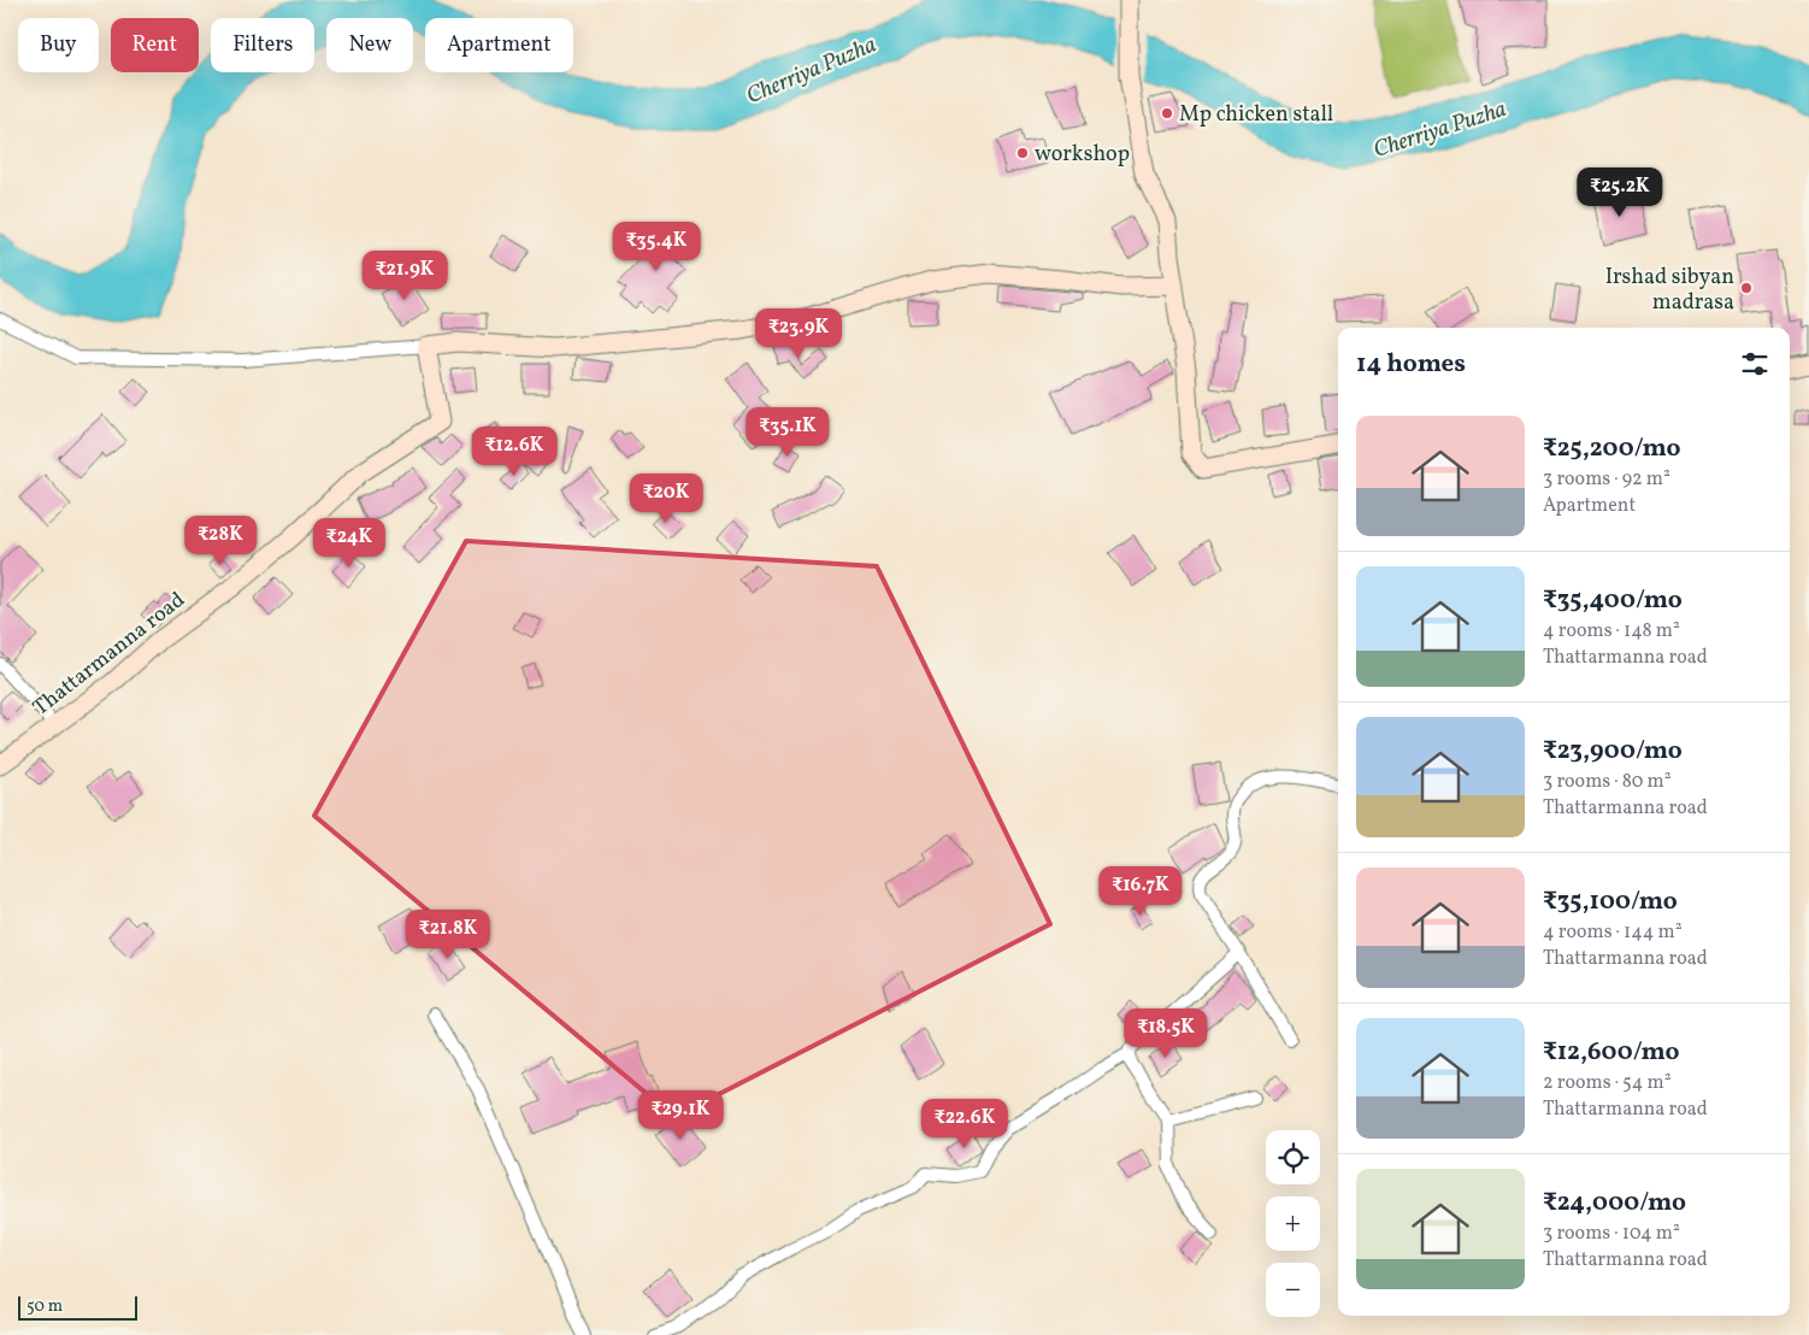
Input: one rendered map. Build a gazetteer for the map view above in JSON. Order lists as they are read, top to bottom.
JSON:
{
  "streets": {
    "street": ["Thattarmanna road"]
  },
  "water": ["Cherriya Puzha"],
  "places": ["Mp chicken stall", "workshop", "Irshad sibyan madrasa"],
  "scale_bar": "50 m",
  "page": {
    "chip": [
      "Buy",
      "Rent",
      "Filters",
      "New",
      "Apartment"
    ],
    "price": [
      "₹25.2K",
      "₹35.4K",
      "₹21.9K",
      "₹23.9K",
      "₹35.1K",
      "₹12.6K",
      "₹20K",
      "₹28K",
      "₹24K",
      "₹16.7K",
      "₹21.8K",
      "₹18.5K",
      "₹29.1K",
      "₹22.6K"
    ],
    "heading": "14 homes",
    "list": [
      {
        "name": "₹25,200/mo",
        "note": "3 rooms · 92 m² · Apartment"
      },
      {
        "name": "₹35,400/mo",
        "note": "4 rooms · 148 m² · Thattarmanna road"
      },
      {
        "name": "₹23,900/mo",
        "note": "3 rooms · 80 m² · Thattarmanna road"
      },
      {
        "name": "₹35,100/mo",
        "note": "4 rooms · 144 m² · Thattarmanna road"
      },
      {
        "name": "₹12,600/mo",
        "note": "2 rooms · 54 m² · Thattarmanna road"
      },
      {
        "name": "₹24,000/mo",
        "note": "3 rooms · 104 m² · Thattarmanna road"
      }
    ],
    "map_buttons": ["+", "−"],
    "scale": "50 m"
  }
}
